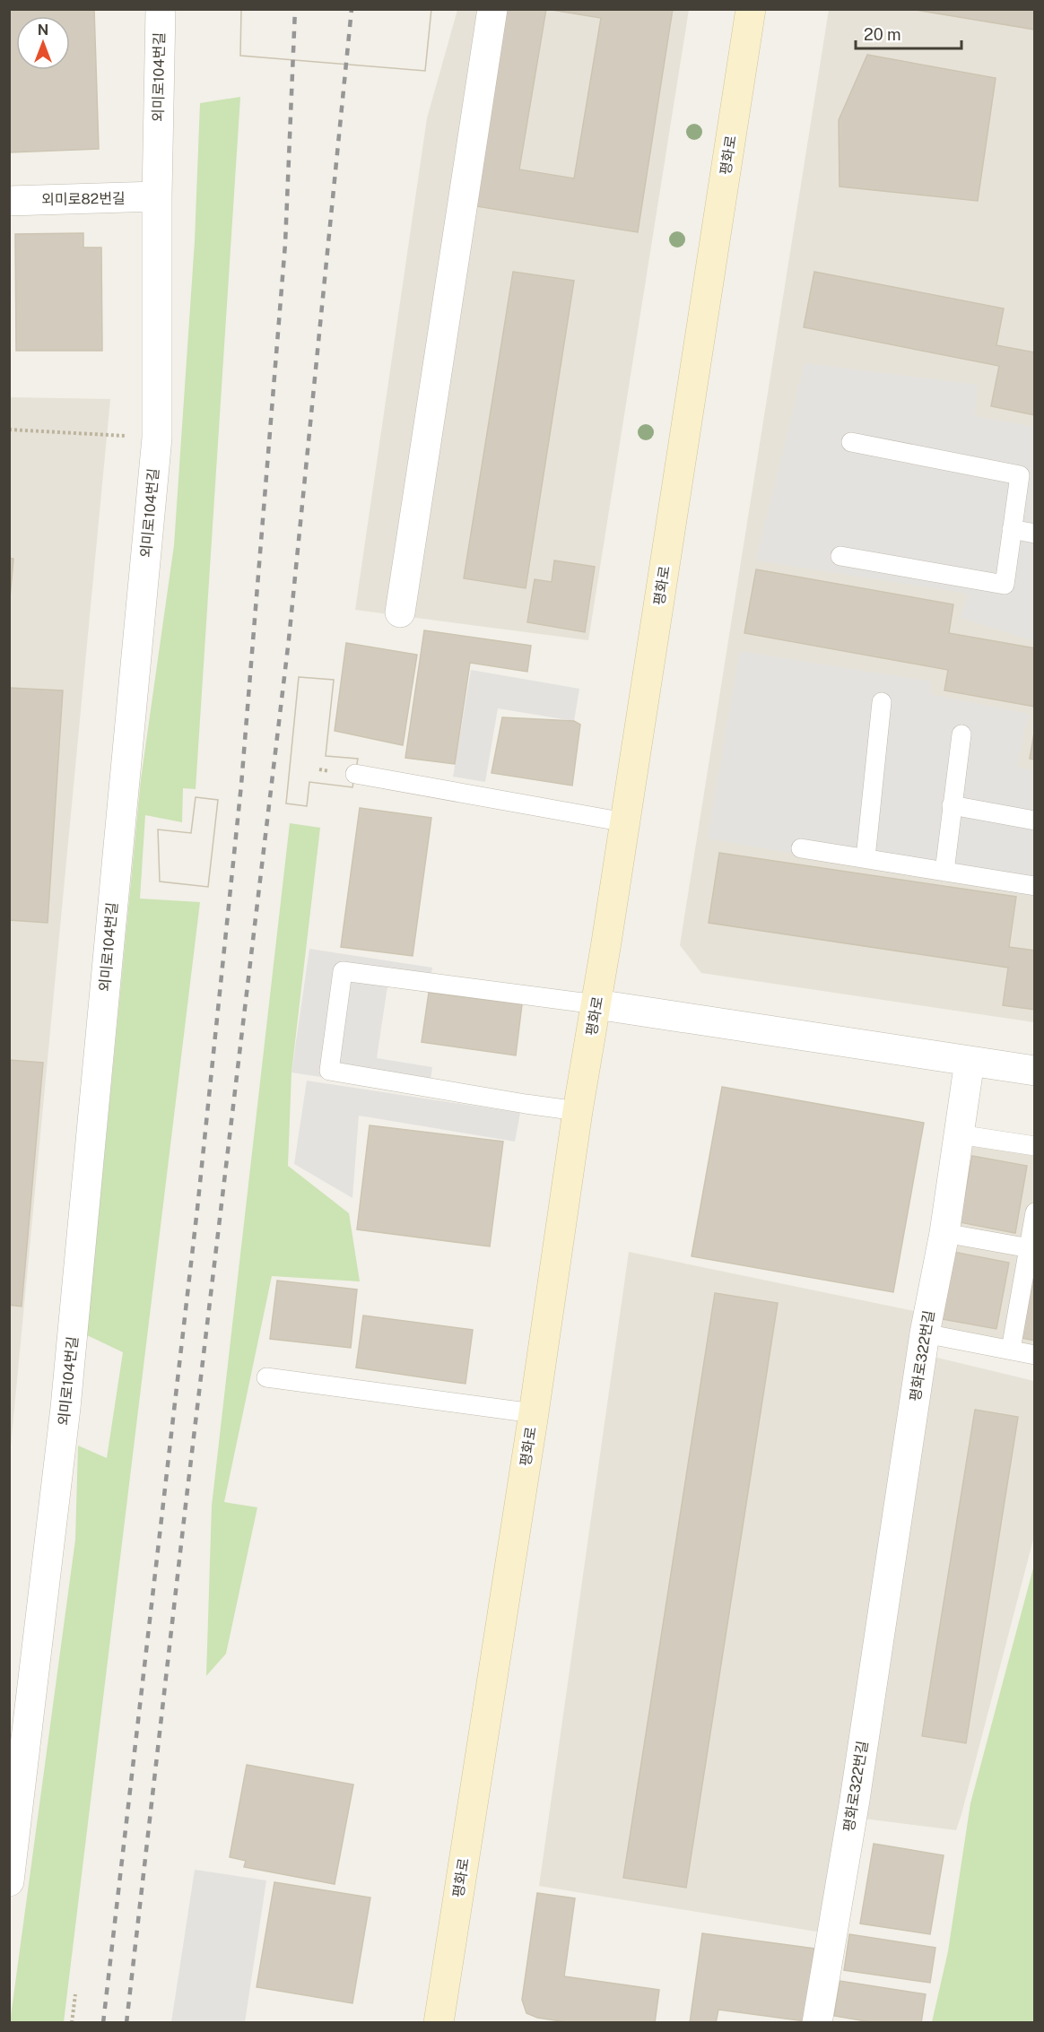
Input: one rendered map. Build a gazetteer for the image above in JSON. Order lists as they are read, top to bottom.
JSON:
{
  "streets": {
    "main road": ["평화로"],
    "street": ["외미로104번길", "외미로82번길", "평화로322번길"]
  },
  "crossings": [
    ["외미로104번길", "외미로82번길"]
  ],
  "scale_bar": "20 m",
  "north": "top"
}
